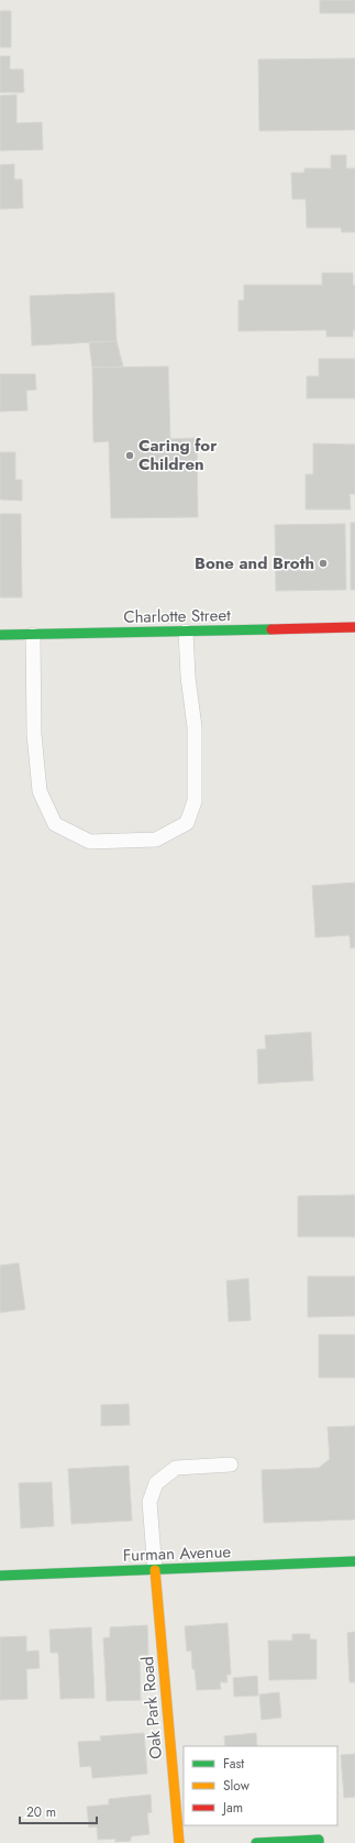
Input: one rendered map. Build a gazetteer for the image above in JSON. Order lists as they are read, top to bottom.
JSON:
{
  "streets": {
    "street": ["Charlotte Street", "Furman Avenue", "Oak Park Road"]
  },
  "crossings": [
    ["Furman Avenue", "Oak Park Road"]
  ],
  "places": ["Caring for Children", "Bone and Broth"],
  "legend": ["Fast", "Slow", "Jam"],
  "scale_bar": "20 m"
}
